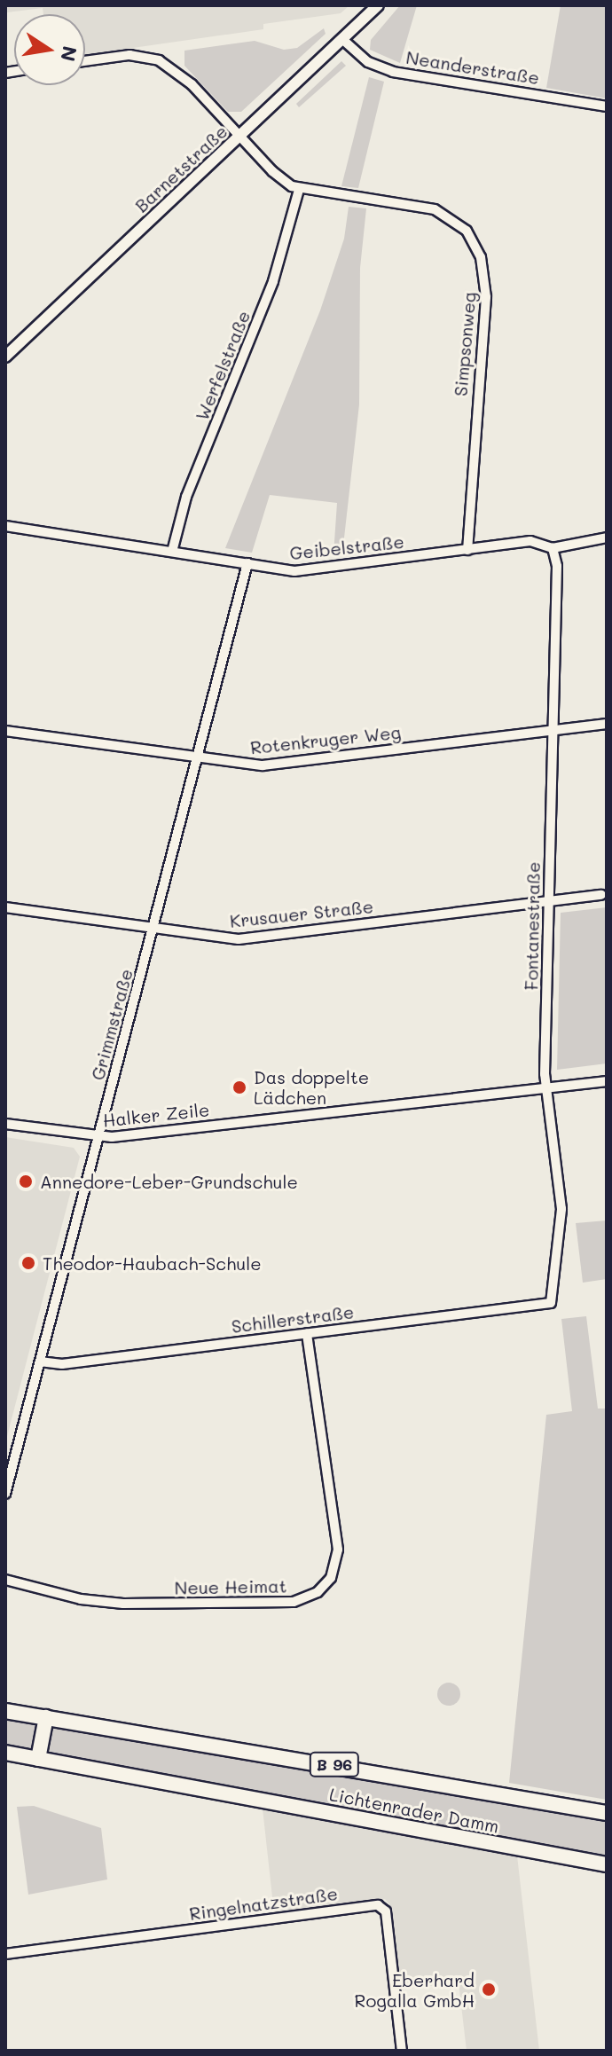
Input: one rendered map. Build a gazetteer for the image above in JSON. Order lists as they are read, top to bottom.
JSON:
{
  "streets": {
    "main road": ["B 96", "Lichtenrader Damm"],
    "street": [
      "Neanderstraße",
      "Barnetstraße",
      "Simpsonweg",
      "Werfelstraße",
      "Geibelstraße",
      "Rotenkruger Weg",
      "Krusauer Straße",
      "Fontanestraße",
      "Grimmstraße",
      "Halker Zeile",
      "Schillerstraße",
      "Neue Heimat",
      "Ringelnatzstraße"
    ]
  },
  "crossings": [
    ["Neanderstraße", "Barnetstraße"],
    ["Barnetstraße", "Simpsonweg"],
    ["Simpsonweg", "Werfelstraße"],
    ["Simpsonweg", "Geibelstraße"],
    ["Werfelstraße", "Geibelstraße"],
    ["Geibelstraße", "Fontanestraße"],
    ["Geibelstraße", "Grimmstraße"],
    ["Rotenkruger Weg", "Fontanestraße"],
    ["Rotenkruger Weg", "Grimmstraße"],
    ["Krusauer Straße", "Fontanestraße"],
    ["Krusauer Straße", "Grimmstraße"],
    ["Fontanestraße", "Halker Zeile"],
    ["Fontanestraße", "Schillerstraße"],
    ["Grimmstraße", "Halker Zeile"],
    ["Grimmstraße", "Schillerstraße"],
    ["Schillerstraße", "Neue Heimat"]
  ],
  "places": [
    "Das doppelte Lädchen",
    "Annedore-Leber-Grundschule",
    "Theodor-Haubach-Schule",
    "Eberhard Rogalla GmbH"
  ],
  "north": "right"
}
